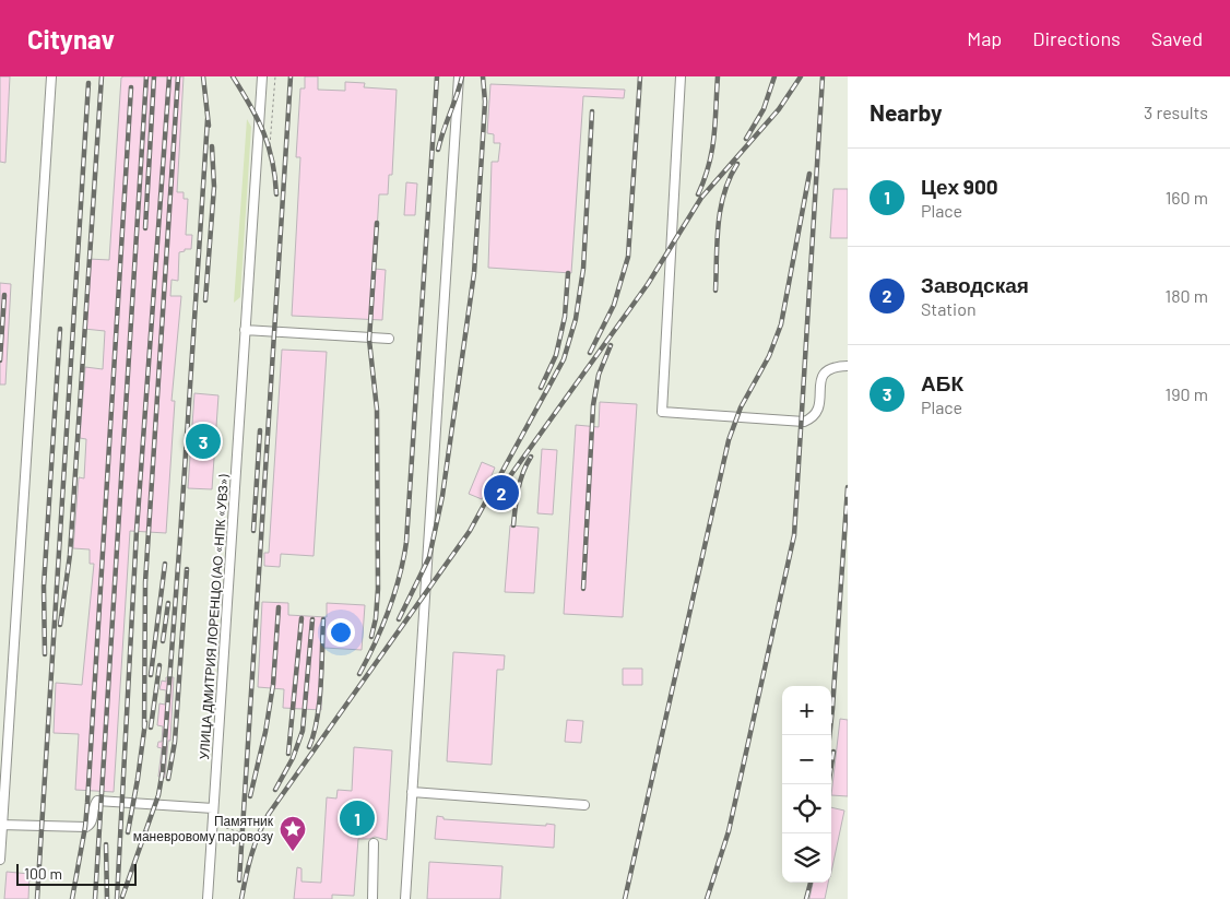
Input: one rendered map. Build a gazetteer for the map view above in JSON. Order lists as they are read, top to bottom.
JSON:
{
  "streets": {
    "lane": ["УЛИЦА ДМИТРИЯ ЛОРЕНЦО (АО «НПК «УВЗ»)"]
  },
  "places": {
    "place": ["Памятник маневровому паровозу"]
  },
  "scale_bar": "100 m",
  "page": {
    "header": "Citynav",
    "nav": ["Map", "Directions", "Saved"],
    "heading": ["Nearby", "3 results"],
    "list": [
      {
        "mark": "1",
        "name": "Цех 900",
        "note": "Place",
        "value": "160 m"
      },
      {
        "mark": "2",
        "name": "Заводская",
        "note": "Station",
        "value": "180 m"
      },
      {
        "mark": "3",
        "name": "АБК",
        "note": "Place",
        "value": "190 m"
      }
    ],
    "pins": ["3", "2", "1"],
    "map_buttons": ["+", "−"],
    "scale": "100 m"
  }
}
